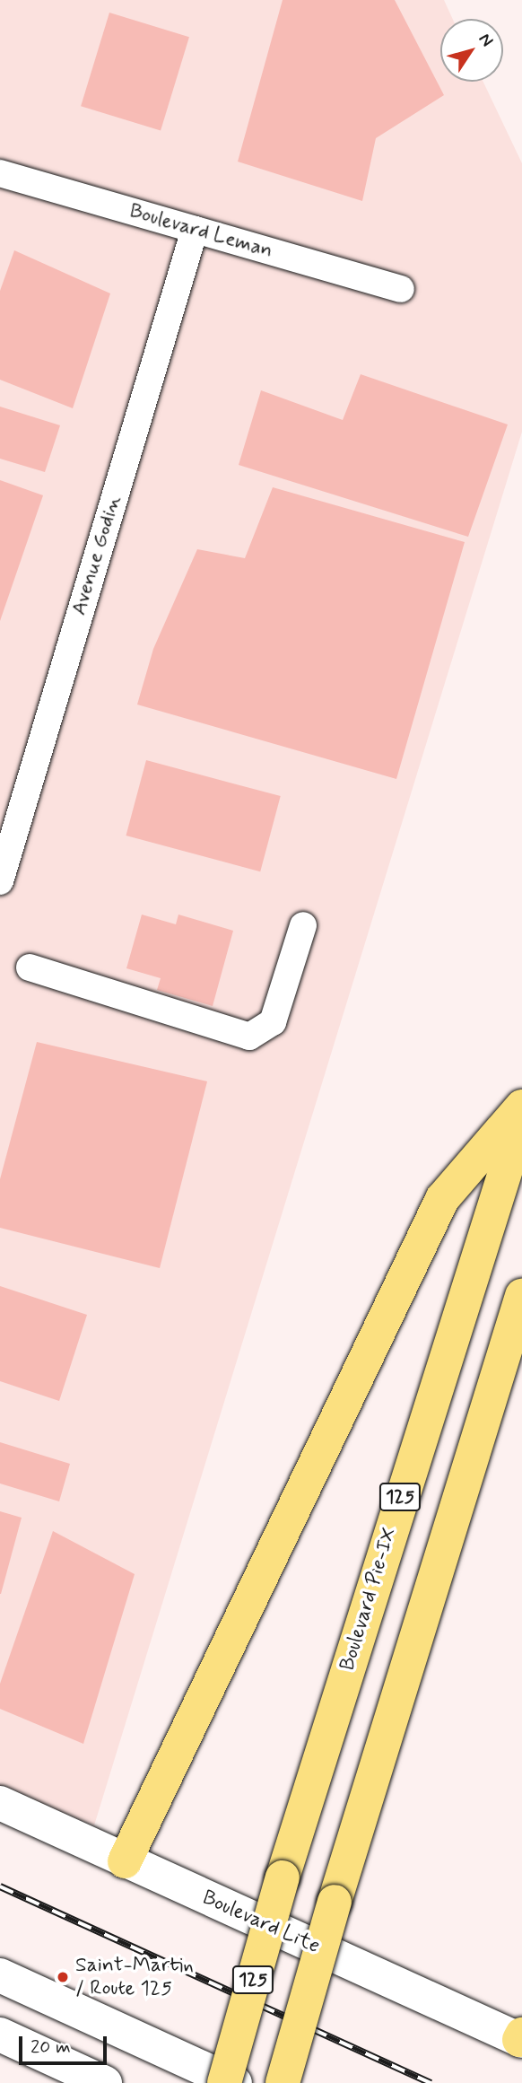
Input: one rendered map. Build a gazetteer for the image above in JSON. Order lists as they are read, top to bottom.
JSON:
{
  "streets": {
    "highway": ["125", "Boulevard Pie-IX"],
    "street": ["Boulevard Leman", "Avenue Godin", "Boulevard Lite"]
  },
  "crossings": [
    ["Boulevard Leman", "Avenue Godin"]
  ],
  "places": ["Saint-Martin / Route 125"],
  "scale_bar": "20 m",
  "north": "top right"
}
